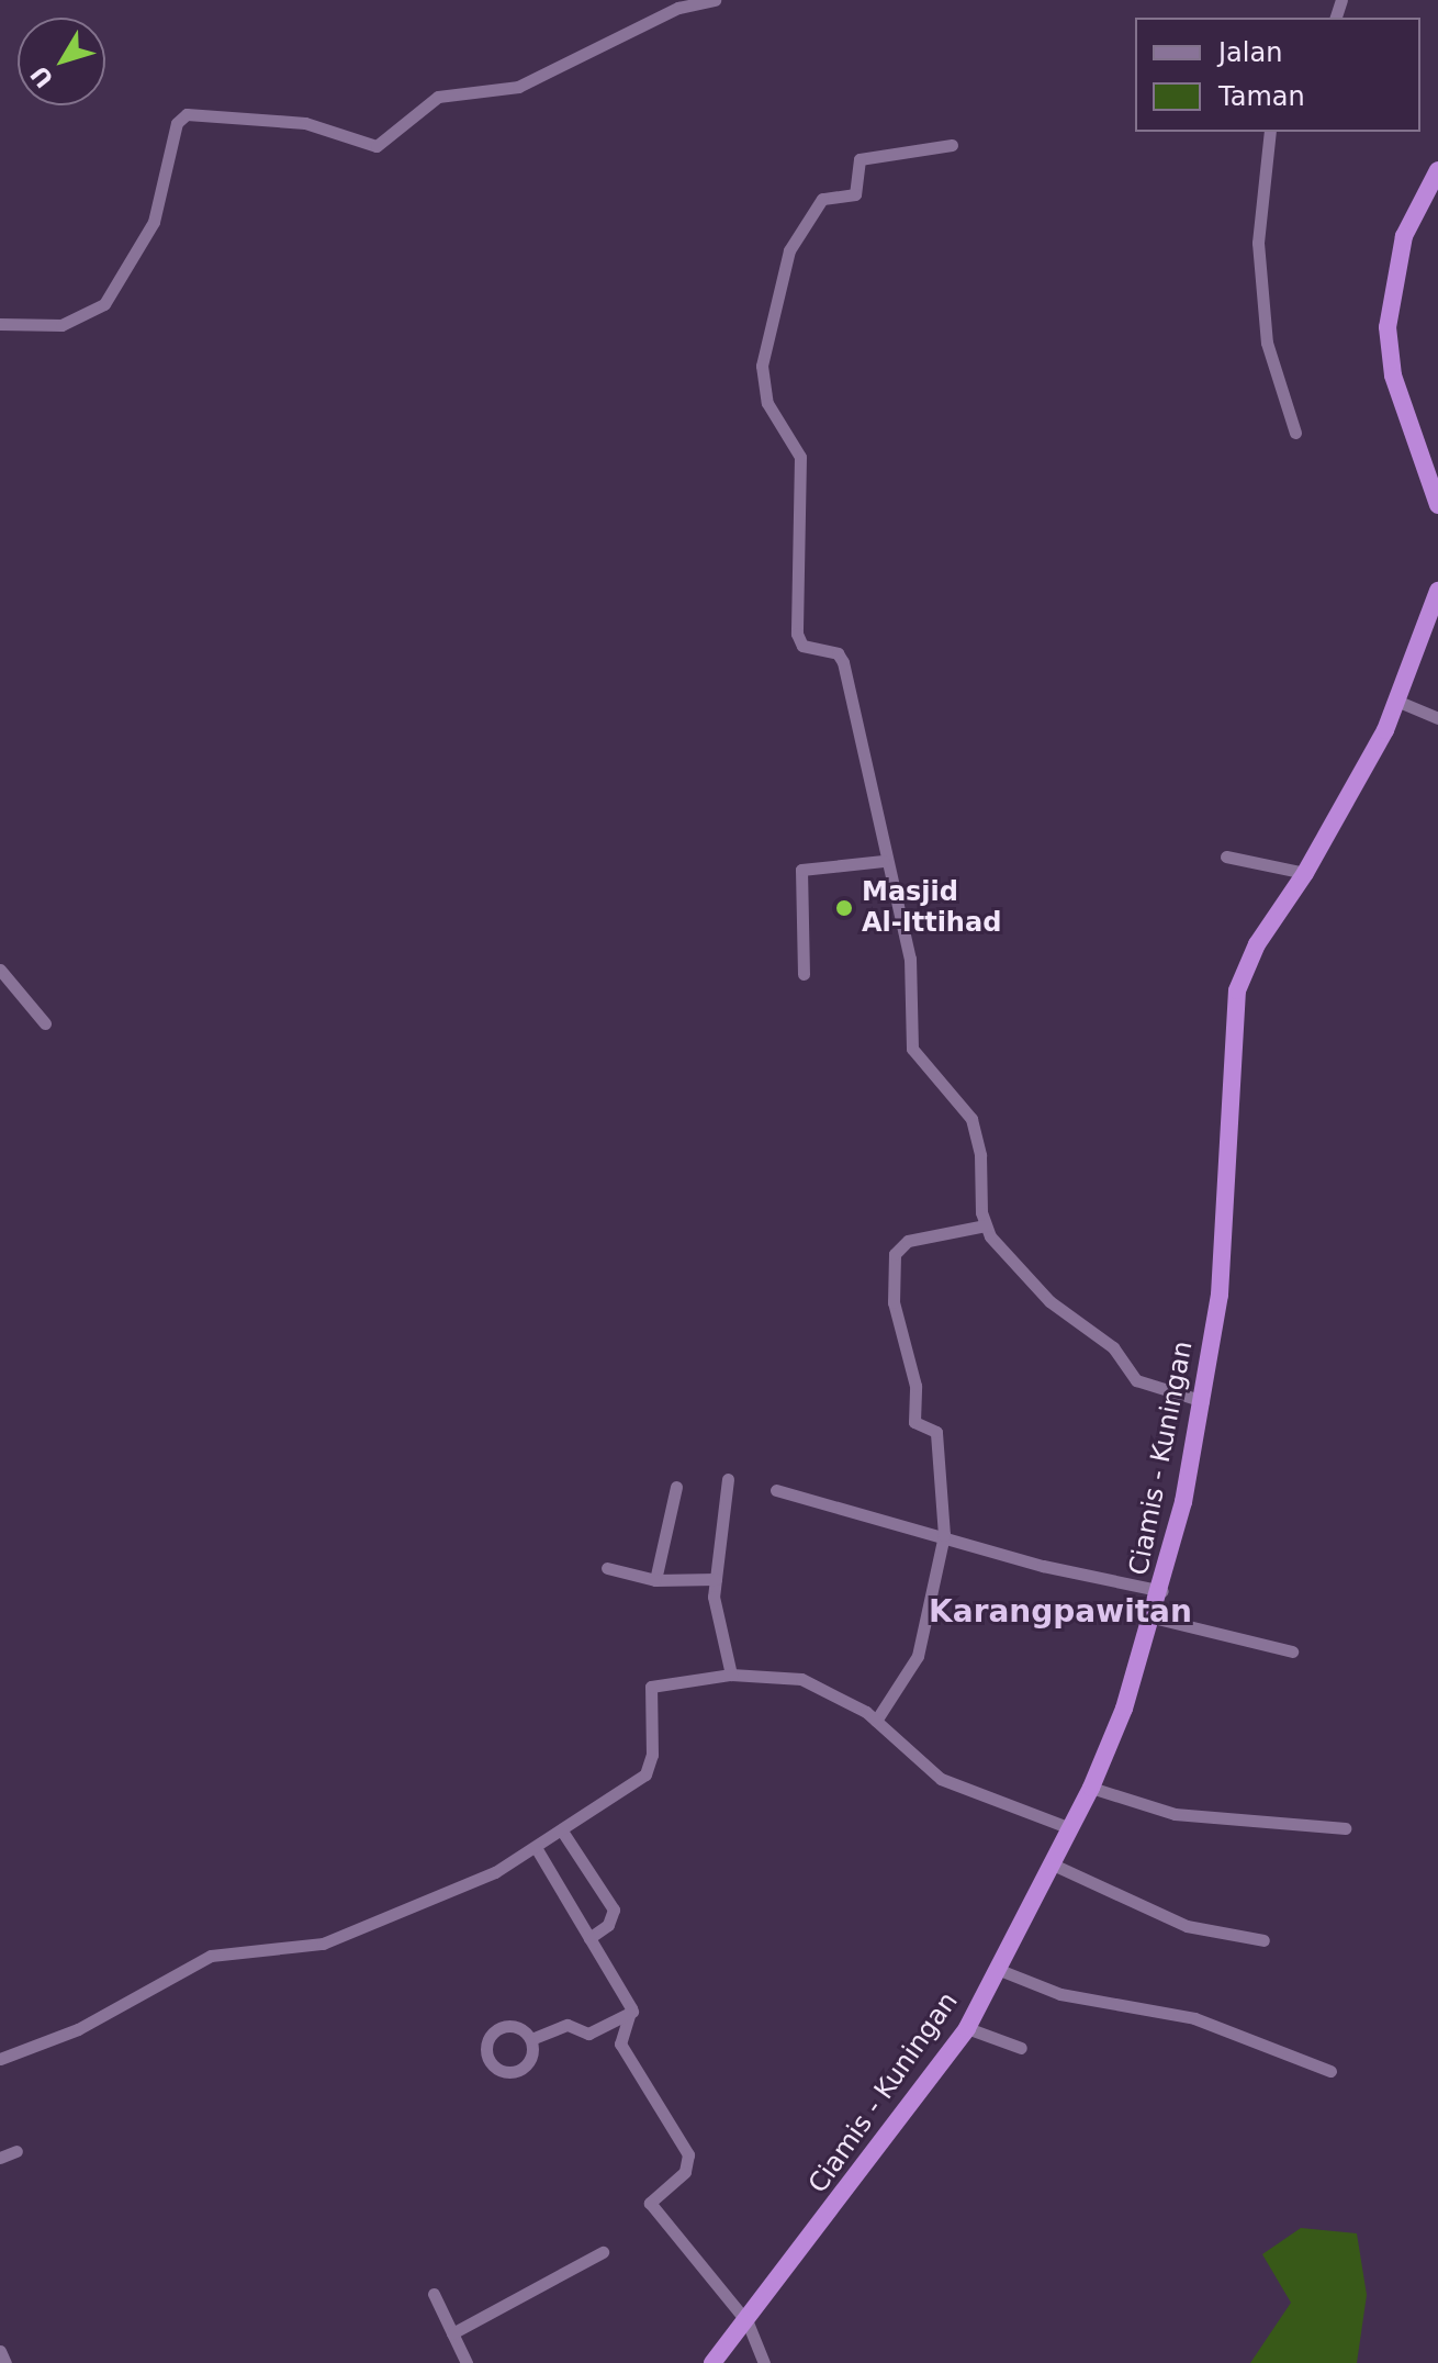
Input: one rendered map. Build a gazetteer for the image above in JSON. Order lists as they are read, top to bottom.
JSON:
{
  "streets": {
    "highway": ["Ciamis - Kuningan"]
  },
  "districts": ["Karangpawitan"],
  "places": ["Masjid Al-Ittihad"],
  "legend": ["Jalan", "Taman"],
  "north": "bottom left"
}
